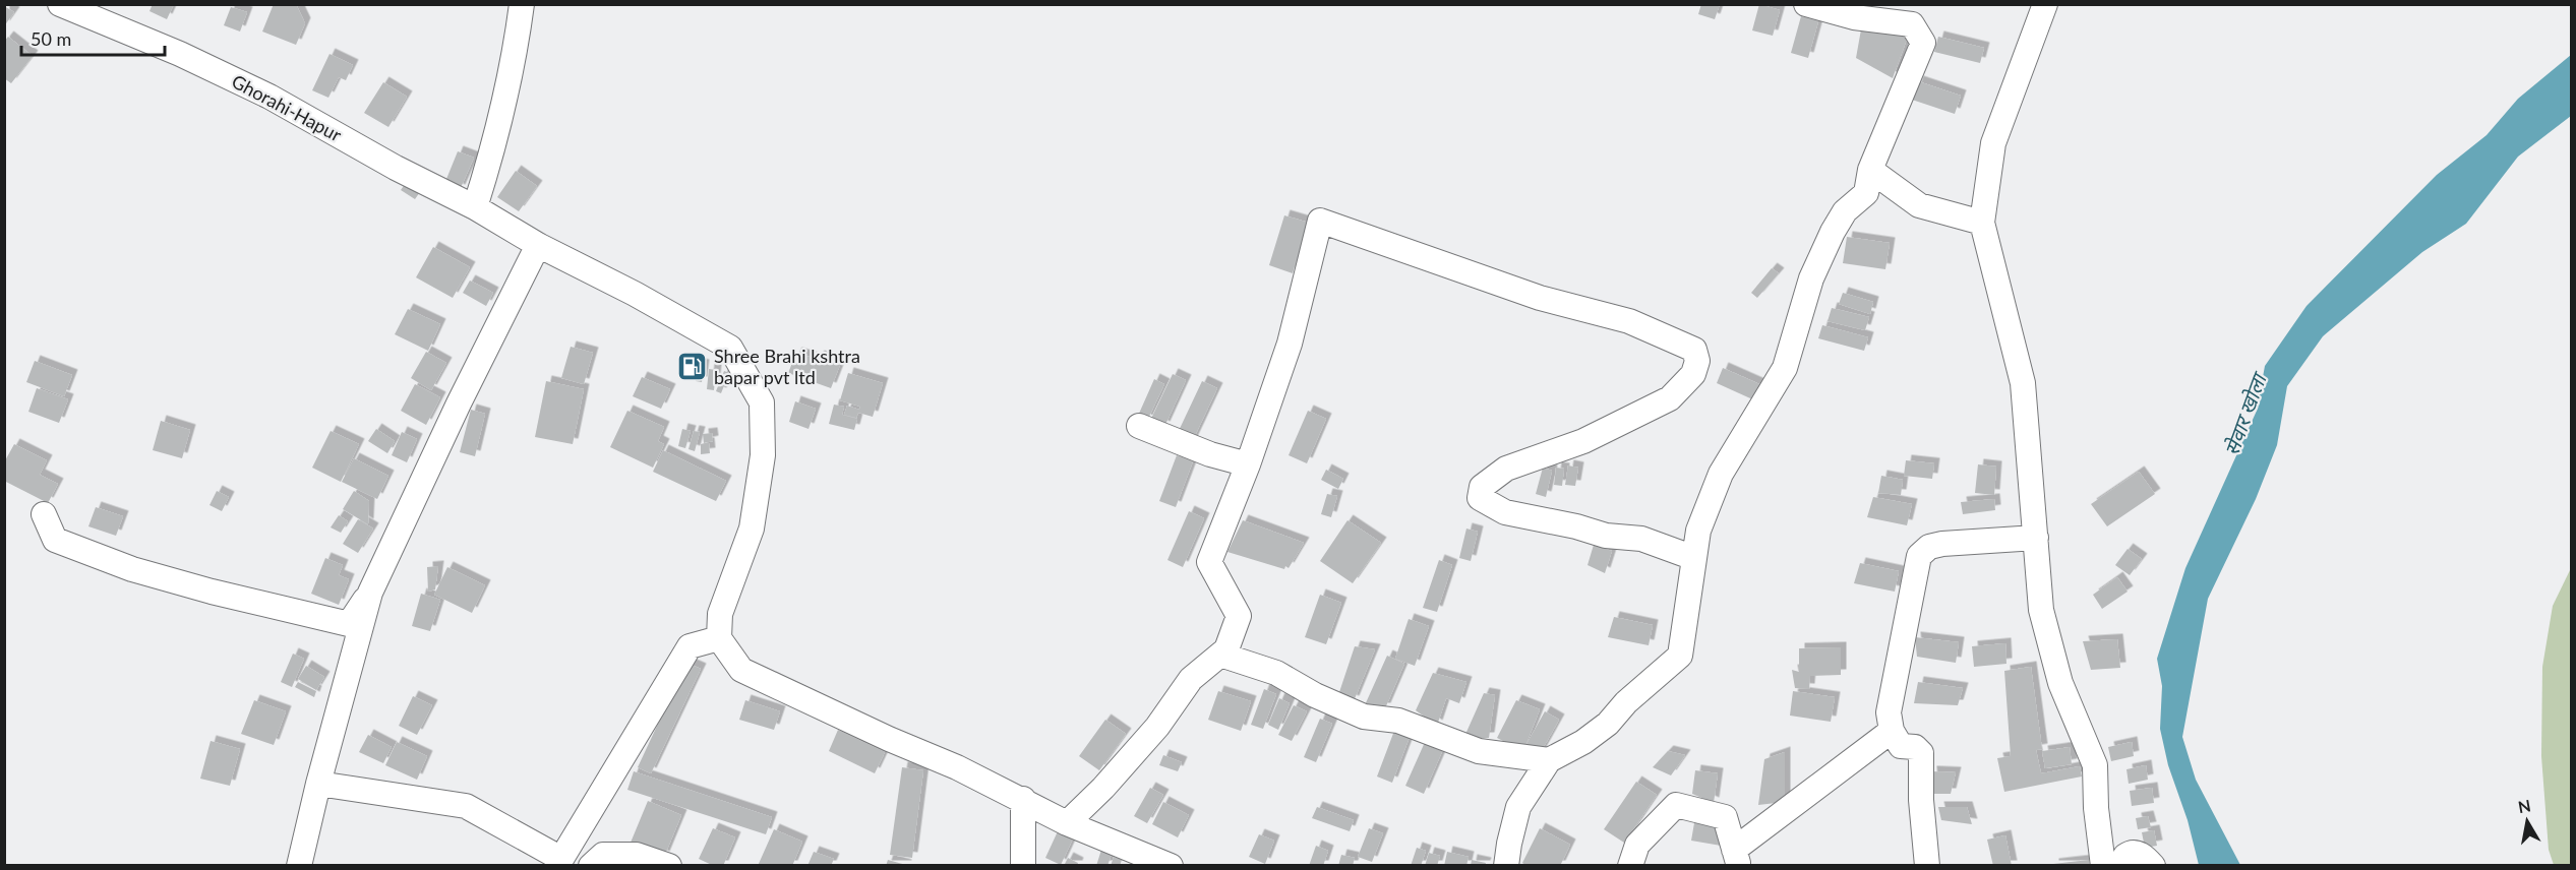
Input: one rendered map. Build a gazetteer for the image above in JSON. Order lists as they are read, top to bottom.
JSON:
{
  "streets": {
    "street": ["Ghorahi-Hapur"]
  },
  "water": ["सेवार खोला"],
  "places": {
    "fuel station": ["Shree Brahi kshtra bapar pvt ltd"]
  },
  "scale_bar": "50 m",
  "north": "top"
}
